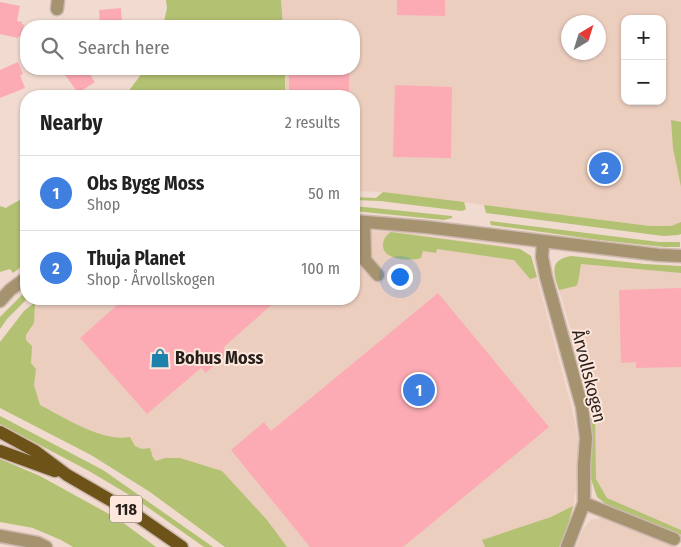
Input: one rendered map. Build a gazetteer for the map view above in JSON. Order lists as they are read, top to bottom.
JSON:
{
  "streets": {
    "main road": ["118"],
    "street": ["Årvollskogen"]
  },
  "places": {
    "shop": ["Bohus Moss"]
  },
  "north": "top right",
  "page": {
    "map_buttons": ["+", "−"],
    "search": "Search here",
    "heading": ["Nearby", "2 results"],
    "pins": ["2", "1"],
    "list": [
      {
        "mark": "1",
        "name": "Obs Bygg Moss",
        "note": "Shop",
        "value": "50 m"
      },
      {
        "mark": "2",
        "name": "Thuja Planet",
        "note": "Shop · Årvollskogen",
        "value": "100 m"
      }
    ]
  }
}
